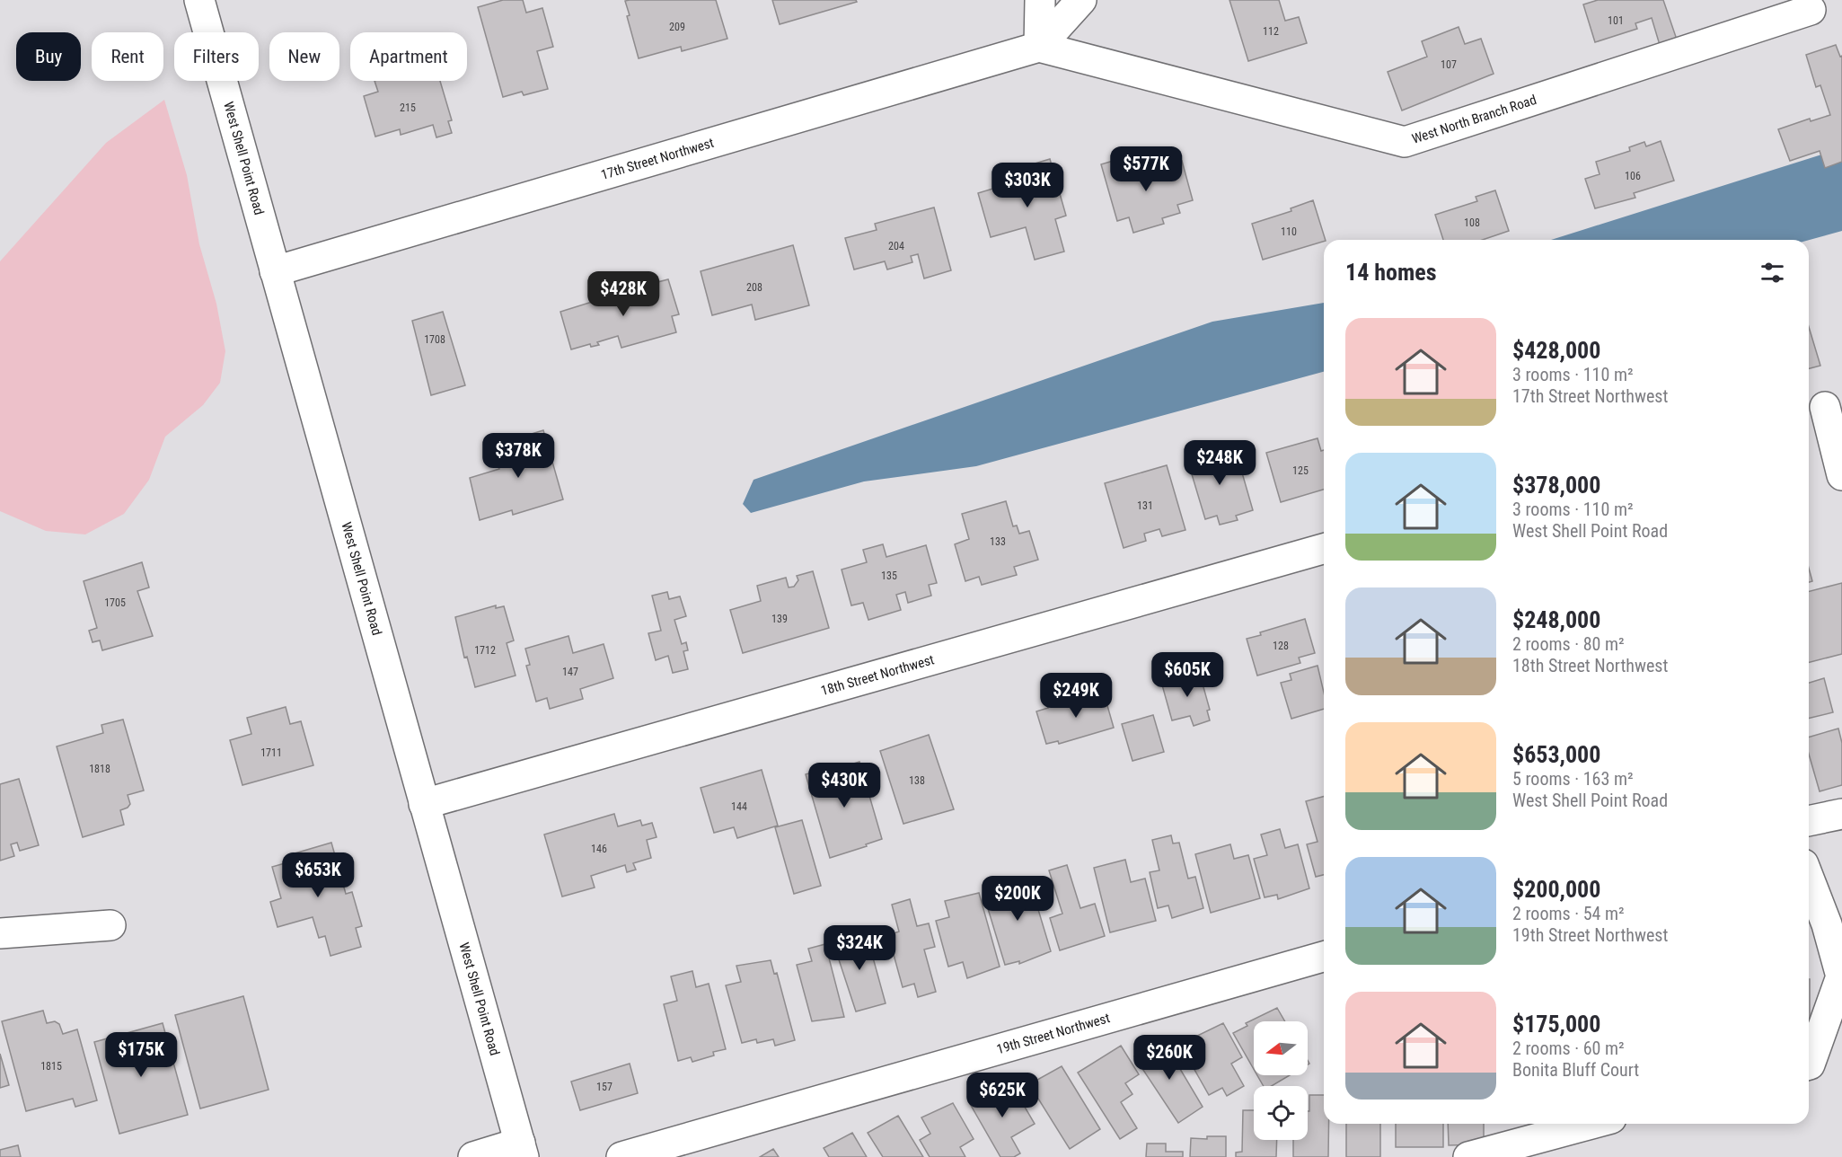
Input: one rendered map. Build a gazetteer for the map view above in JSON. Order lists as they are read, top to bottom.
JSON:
{
  "streets": {
    "street": [
      "West North Branch Road",
      "West Shell Point Road",
      "17th Street Northwest",
      "18th Street Northwest",
      "19th Street Northwest"
    ]
  },
  "crossings": [
    ["West North Branch Road", "17th Street Northwest"],
    ["West Shell Point Road", "17th Street Northwest"],
    ["West Shell Point Road", "18th Street Northwest"]
  ],
  "house_numbers": [
    "101",
    "209",
    "112",
    "107",
    "215",
    "106",
    "108",
    "110",
    "204",
    "208",
    "1708",
    "125",
    "131",
    "133",
    "135",
    "1705",
    "139",
    "128",
    "1712",
    "147",
    "1711",
    "1818",
    "138",
    "144",
    "146",
    "1815",
    "157"
  ],
  "north": "left",
  "page": {
    "chip": [
      "Buy",
      "Rent",
      "Filters",
      "New",
      "Apartment"
    ],
    "price": [
      "$577K",
      "$303K",
      "$428K",
      "$378K",
      "$248K",
      "$605K",
      "$249K",
      "$430K",
      "$653K",
      "$200K",
      "$324K",
      "$175K",
      "$260K",
      "$625K"
    ],
    "heading": "14 homes",
    "list": [
      {
        "name": "$428,000",
        "note": "3 rooms · 110 m² · 17th Street Northwest"
      },
      {
        "name": "$378,000",
        "note": "3 rooms · 110 m² · West Shell Point Road"
      },
      {
        "name": "$248,000",
        "note": "2 rooms · 80 m² · 18th Street Northwest"
      },
      {
        "name": "$653,000",
        "note": "5 rooms · 163 m² · West Shell Point Road"
      },
      {
        "name": "$200,000",
        "note": "2 rooms · 54 m² · 19th Street Northwest"
      },
      {
        "name": "$175,000",
        "note": "2 rooms · 60 m² · Bonita Bluff Court"
      }
    ]
  }
}
